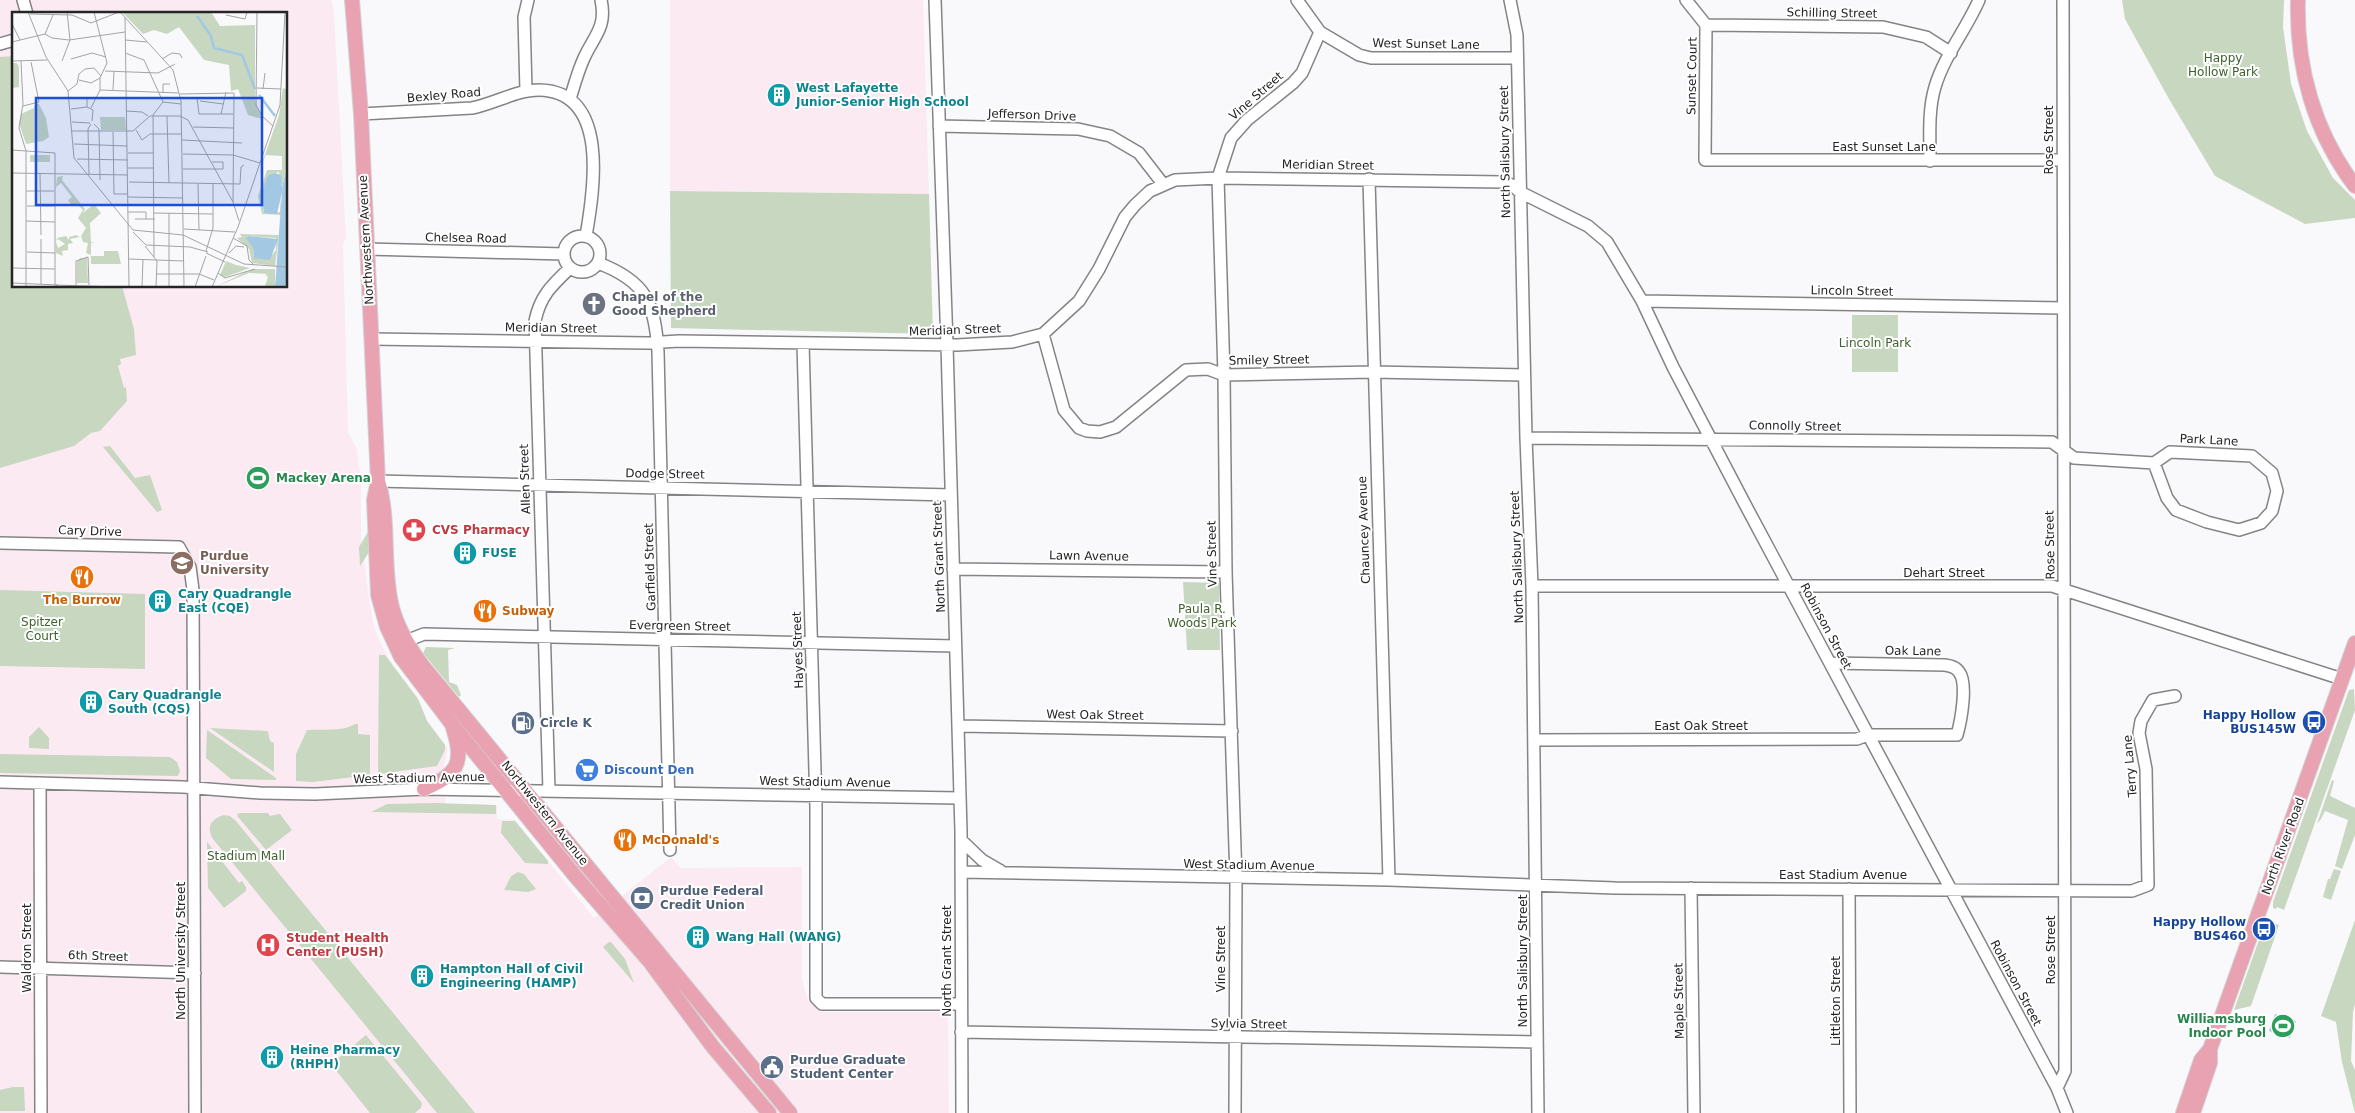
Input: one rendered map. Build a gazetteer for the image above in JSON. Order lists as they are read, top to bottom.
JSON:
{
  "streets": {
    "main road": ["Northwestern Avenue", "North River Road"],
    "street": [
      "Schilling Street",
      "West Sunset Lane",
      "Sunset Court",
      "Bexley Road",
      "Vine Street",
      "Jefferson Drive",
      "Rose Street",
      "East Sunset Lane",
      "North Salisbury Street",
      "Meridian Street",
      "Chelsea Road",
      "Lincoln Street",
      "Smiley Street",
      "Connolly Street",
      "Park Lane",
      "Dodge Street",
      "Allen Street",
      "Chauncey Avenue",
      "Cary Drive",
      "Lawn Avenue",
      "North Grant Street",
      "Garfield Street",
      "Dehart Street",
      "Evergreen Street",
      "Robinson Street",
      "Hayes Street",
      "Oak Lane",
      "West Oak Street",
      "East Oak Street",
      "Terry Lane",
      "West Stadium Avenue",
      "East Stadium Avenue",
      "Waldron Street",
      "North University Street",
      "6th Street",
      "Maple Street",
      "Littleton Street",
      "Sylvia Street"
    ]
  },
  "crossings": [
    ["Schilling Street", "Sunset Court"],
    ["West Sunset Lane", "Vine Street"],
    ["West Sunset Lane", "North Salisbury Street"],
    ["Sunset Court", "East Sunset Lane"],
    ["Bexley Road", "Northwestern Avenue"],
    ["Vine Street", "Meridian Street"],
    ["Vine Street", "Smiley Street"],
    ["Vine Street", "Lawn Avenue"],
    ["Vine Street", "West Oak Street"],
    ["Vine Street", "West Stadium Avenue"],
    ["Vine Street", "Sylvia Street"],
    ["Jefferson Drive", "Meridian Street"],
    ["Jefferson Drive", "North Grant Street"],
    ["Rose Street", "East Sunset Lane"],
    ["Rose Street", "Lincoln Street"],
    ["Rose Street", "Connolly Street"],
    ["Rose Street", "Dehart Street"],
    ["Rose Street", "Robinson Street"],
    ["Rose Street", "East Stadium Avenue"],
    ["North Salisbury Street", "Meridian Street"],
    ["North Salisbury Street", "Smiley Street"],
    ["North Salisbury Street", "Connolly Street"],
    ["North Salisbury Street", "Dehart Street"],
    ["North Salisbury Street", "Robinson Street"],
    ["North Salisbury Street", "East Oak Street"],
    ["North Salisbury Street", "West Stadium Avenue"],
    ["North Salisbury Street", "East Stadium Avenue"],
    ["North Salisbury Street", "Sylvia Street"],
    ["Meridian Street", "Northwestern Avenue"],
    ["Meridian Street", "Smiley Street"],
    ["Meridian Street", "Allen Street"],
    ["Meridian Street", "Chauncey Avenue"],
    ["Meridian Street", "North Grant Street"],
    ["Meridian Street", "Garfield Street"],
    ["Meridian Street", "Robinson Street"],
    ["Meridian Street", "Hayes Street"],
    ["Chelsea Road", "Northwestern Avenue"],
    ["Chelsea Road", "Allen Street"],
    ["Chelsea Road", "Garfield Street"],
    ["Northwestern Avenue", "Dodge Street"],
    ["Northwestern Avenue", "Evergreen Street"],
    ["Northwestern Avenue", "West Stadium Avenue"],
    ["Lincoln Street", "Robinson Street"],
    ["Smiley Street", "Chauncey Avenue"],
    ["Connolly Street", "Robinson Street"],
    ["Dodge Street", "Allen Street"],
    ["Dodge Street", "North Grant Street"],
    ["Dodge Street", "Garfield Street"],
    ["Dodge Street", "Hayes Street"],
    ["Allen Street", "Garfield Street"],
    ["Allen Street", "Evergreen Street"],
    ["Allen Street", "West Stadium Avenue"],
    ["Chauncey Avenue", "West Stadium Avenue"],
    ["Cary Drive", "North University Street"],
    ["Lawn Avenue", "North Grant Street"],
    ["North Grant Street", "Evergreen Street"],
    ["North Grant Street", "Hayes Street"],
    ["North Grant Street", "West Oak Street"],
    ["North Grant Street", "West Stadium Avenue"],
    ["North Grant Street", "Sylvia Street"],
    ["Garfield Street", "Evergreen Street"],
    ["Garfield Street", "West Stadium Avenue"],
    ["Dehart Street", "Robinson Street"],
    ["Dehart Street", "North River Road"],
    ["Evergreen Street", "Hayes Street"],
    ["Robinson Street", "Oak Lane"],
    ["Robinson Street", "East Oak Street"],
    ["Robinson Street", "East Stadium Avenue"],
    ["Hayes Street", "West Stadium Avenue"],
    ["Oak Lane", "East Oak Street"],
    ["Terry Lane", "East Stadium Avenue"],
    ["West Stadium Avenue", "East Stadium Avenue"],
    ["West Stadium Avenue", "Waldron Street"],
    ["West Stadium Avenue", "North University Street"],
    ["East Stadium Avenue", "Maple Street"],
    ["East Stadium Avenue", "Littleton Street"],
    ["Waldron Street", "6th Street"],
    ["North University Street", "6th Street"]
  ],
  "parks": [
    "Happy Hollow Park",
    "Lincoln Park",
    "Paula R. Woods Park",
    "Spitzer Court",
    "Stadium Mall"
  ],
  "places": {
    "building": [
      "West Lafayette Junior-Senior High School",
      "FUSE",
      "Cary Quadrangle East (CQE)",
      "Cary Quadrangle South (CQS)",
      "Wang Hall (WANG)",
      "Hampton Hall of Civil Engineering (HAMP)",
      "Heine Pharmacy (RHPH)"
    ],
    "church": ["Chapel of the Good Shepherd"],
    "sports": ["Mackey Arena", "Williamsburg Indoor Pool"],
    "pharmacy": ["CVS Pharmacy"],
    "school or university": ["Purdue University"],
    "restaurant": ["The Burrow", "Subway", "McDonald's"],
    "bus stop": ["Happy Hollow BUS145W", "Happy Hollow BUS460"],
    "fuel station": ["Circle K"],
    "supermarket": ["Discount Den"],
    "bank": ["Purdue Federal Credit Union"],
    "hospital": ["Student Health Center (PUSH)"],
    "public building": ["Purdue Graduate Student Center"]
  }
}
